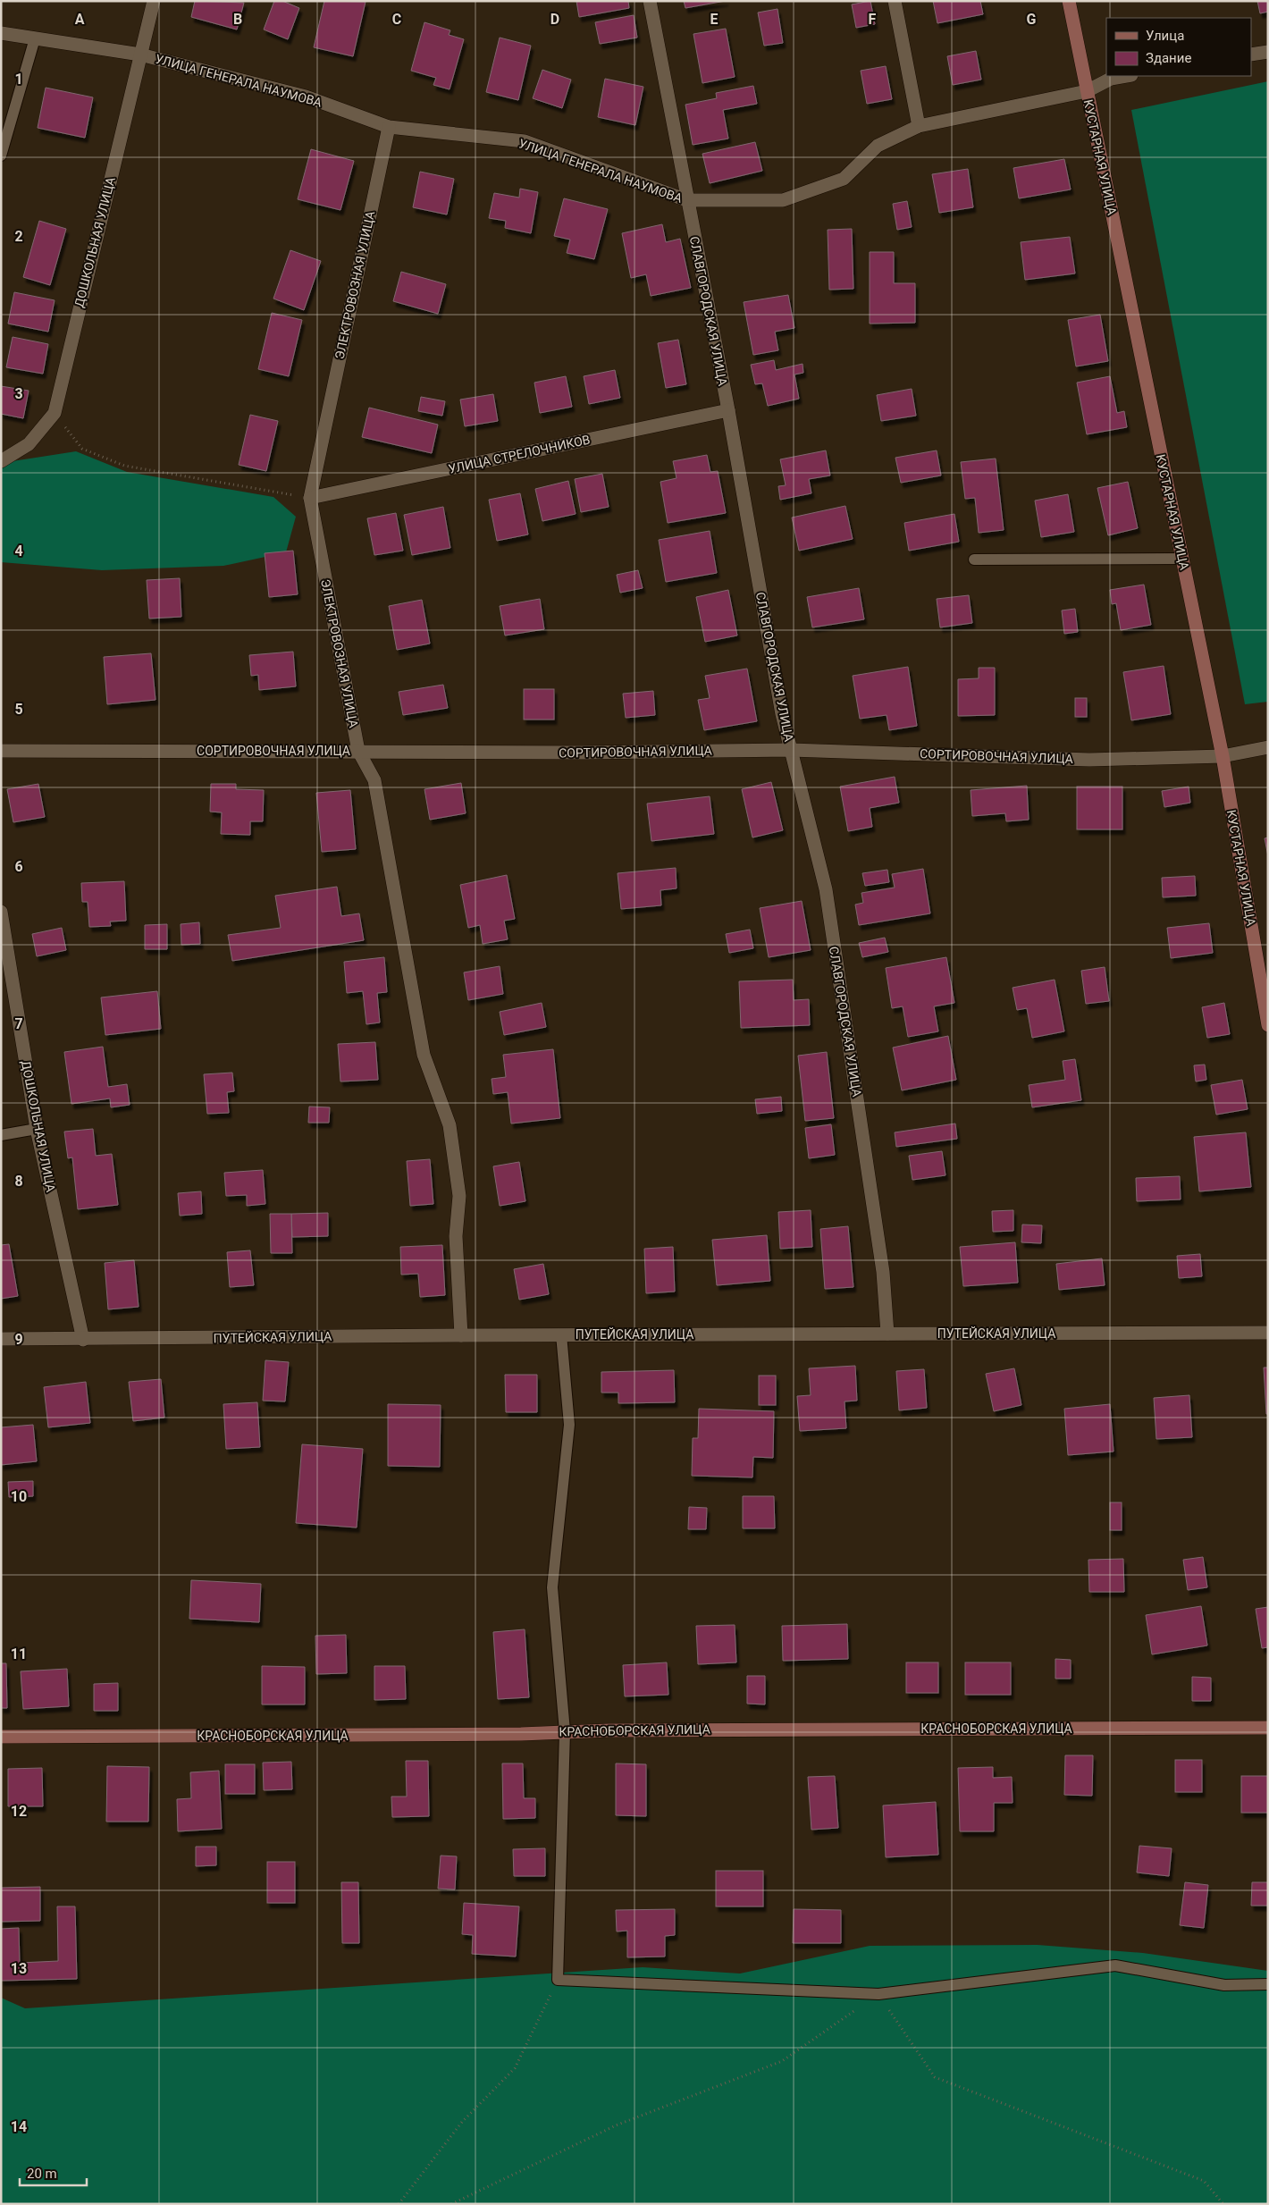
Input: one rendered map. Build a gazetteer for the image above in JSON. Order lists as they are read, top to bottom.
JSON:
{
  "streets": {
    "street": [
      "УЛИЦА ГЕНЕРАЛА НАУМОВА",
      "КУСТАРНАЯ УЛИЦА",
      "ДОШКОЛЬНАЯ УЛИЦА",
      "ЭЛЕКТРОВОЗНАЯ УЛИЦА",
      "СЛАВГОРОДСКАЯ УЛИЦА",
      "УЛИЦА СТРЕЛОЧНИКОВ",
      "СОРТИРОВОЧНАЯ УЛИЦА",
      "ПУТЕЙСКАЯ УЛИЦА",
      "КРАСНОБОРСКАЯ УЛИЦА"
    ]
  },
  "crossings": [
    ["УЛИЦА ГЕНЕРАЛА НАУМОВА", "КУСТАРНАЯ УЛИЦА"],
    ["УЛИЦА ГЕНЕРАЛА НАУМОВА", "ДОШКОЛЬНАЯ УЛИЦА"],
    ["УЛИЦА ГЕНЕРАЛА НАУМОВА", "ЭЛЕКТРОВОЗНАЯ УЛИЦА"],
    ["УЛИЦА ГЕНЕРАЛА НАУМОВА", "СЛАВГОРОДСКАЯ УЛИЦА"],
    ["КУСТАРНАЯ УЛИЦА", "СОРТИРОВОЧНАЯ УЛИЦА"],
    ["ДОШКОЛЬНАЯ УЛИЦА", "ПУТЕЙСКАЯ УЛИЦА"],
    ["ЭЛЕКТРОВОЗНАЯ УЛИЦА", "УЛИЦА СТРЕЛОЧНИКОВ"],
    ["ЭЛЕКТРОВОЗНАЯ УЛИЦА", "СОРТИРОВОЧНАЯ УЛИЦА"],
    ["ЭЛЕКТРОВОЗНАЯ УЛИЦА", "ПУТЕЙСКАЯ УЛИЦА"],
    ["СЛАВГОРОДСКАЯ УЛИЦА", "УЛИЦА СТРЕЛОЧНИКОВ"],
    ["СЛАВГОРОДСКАЯ УЛИЦА", "СОРТИРОВОЧНАЯ УЛИЦА"],
    ["СЛАВГОРОДСКАЯ УЛИЦА", "ПУТЕЙСКАЯ УЛИЦА"]
  ],
  "legend": ["Улица", "Здание"],
  "scale_bar": "20 m",
  "grid": {
    "columns": [
      "A",
      "B",
      "C",
      "D",
      "E",
      "F",
      "G"
    ],
    "rows": [
      "1",
      "2",
      "3",
      "4",
      "5",
      "6",
      "7",
      "8",
      "9",
      "10",
      "11",
      "12",
      "13",
      "14"
    ]
  }
}
